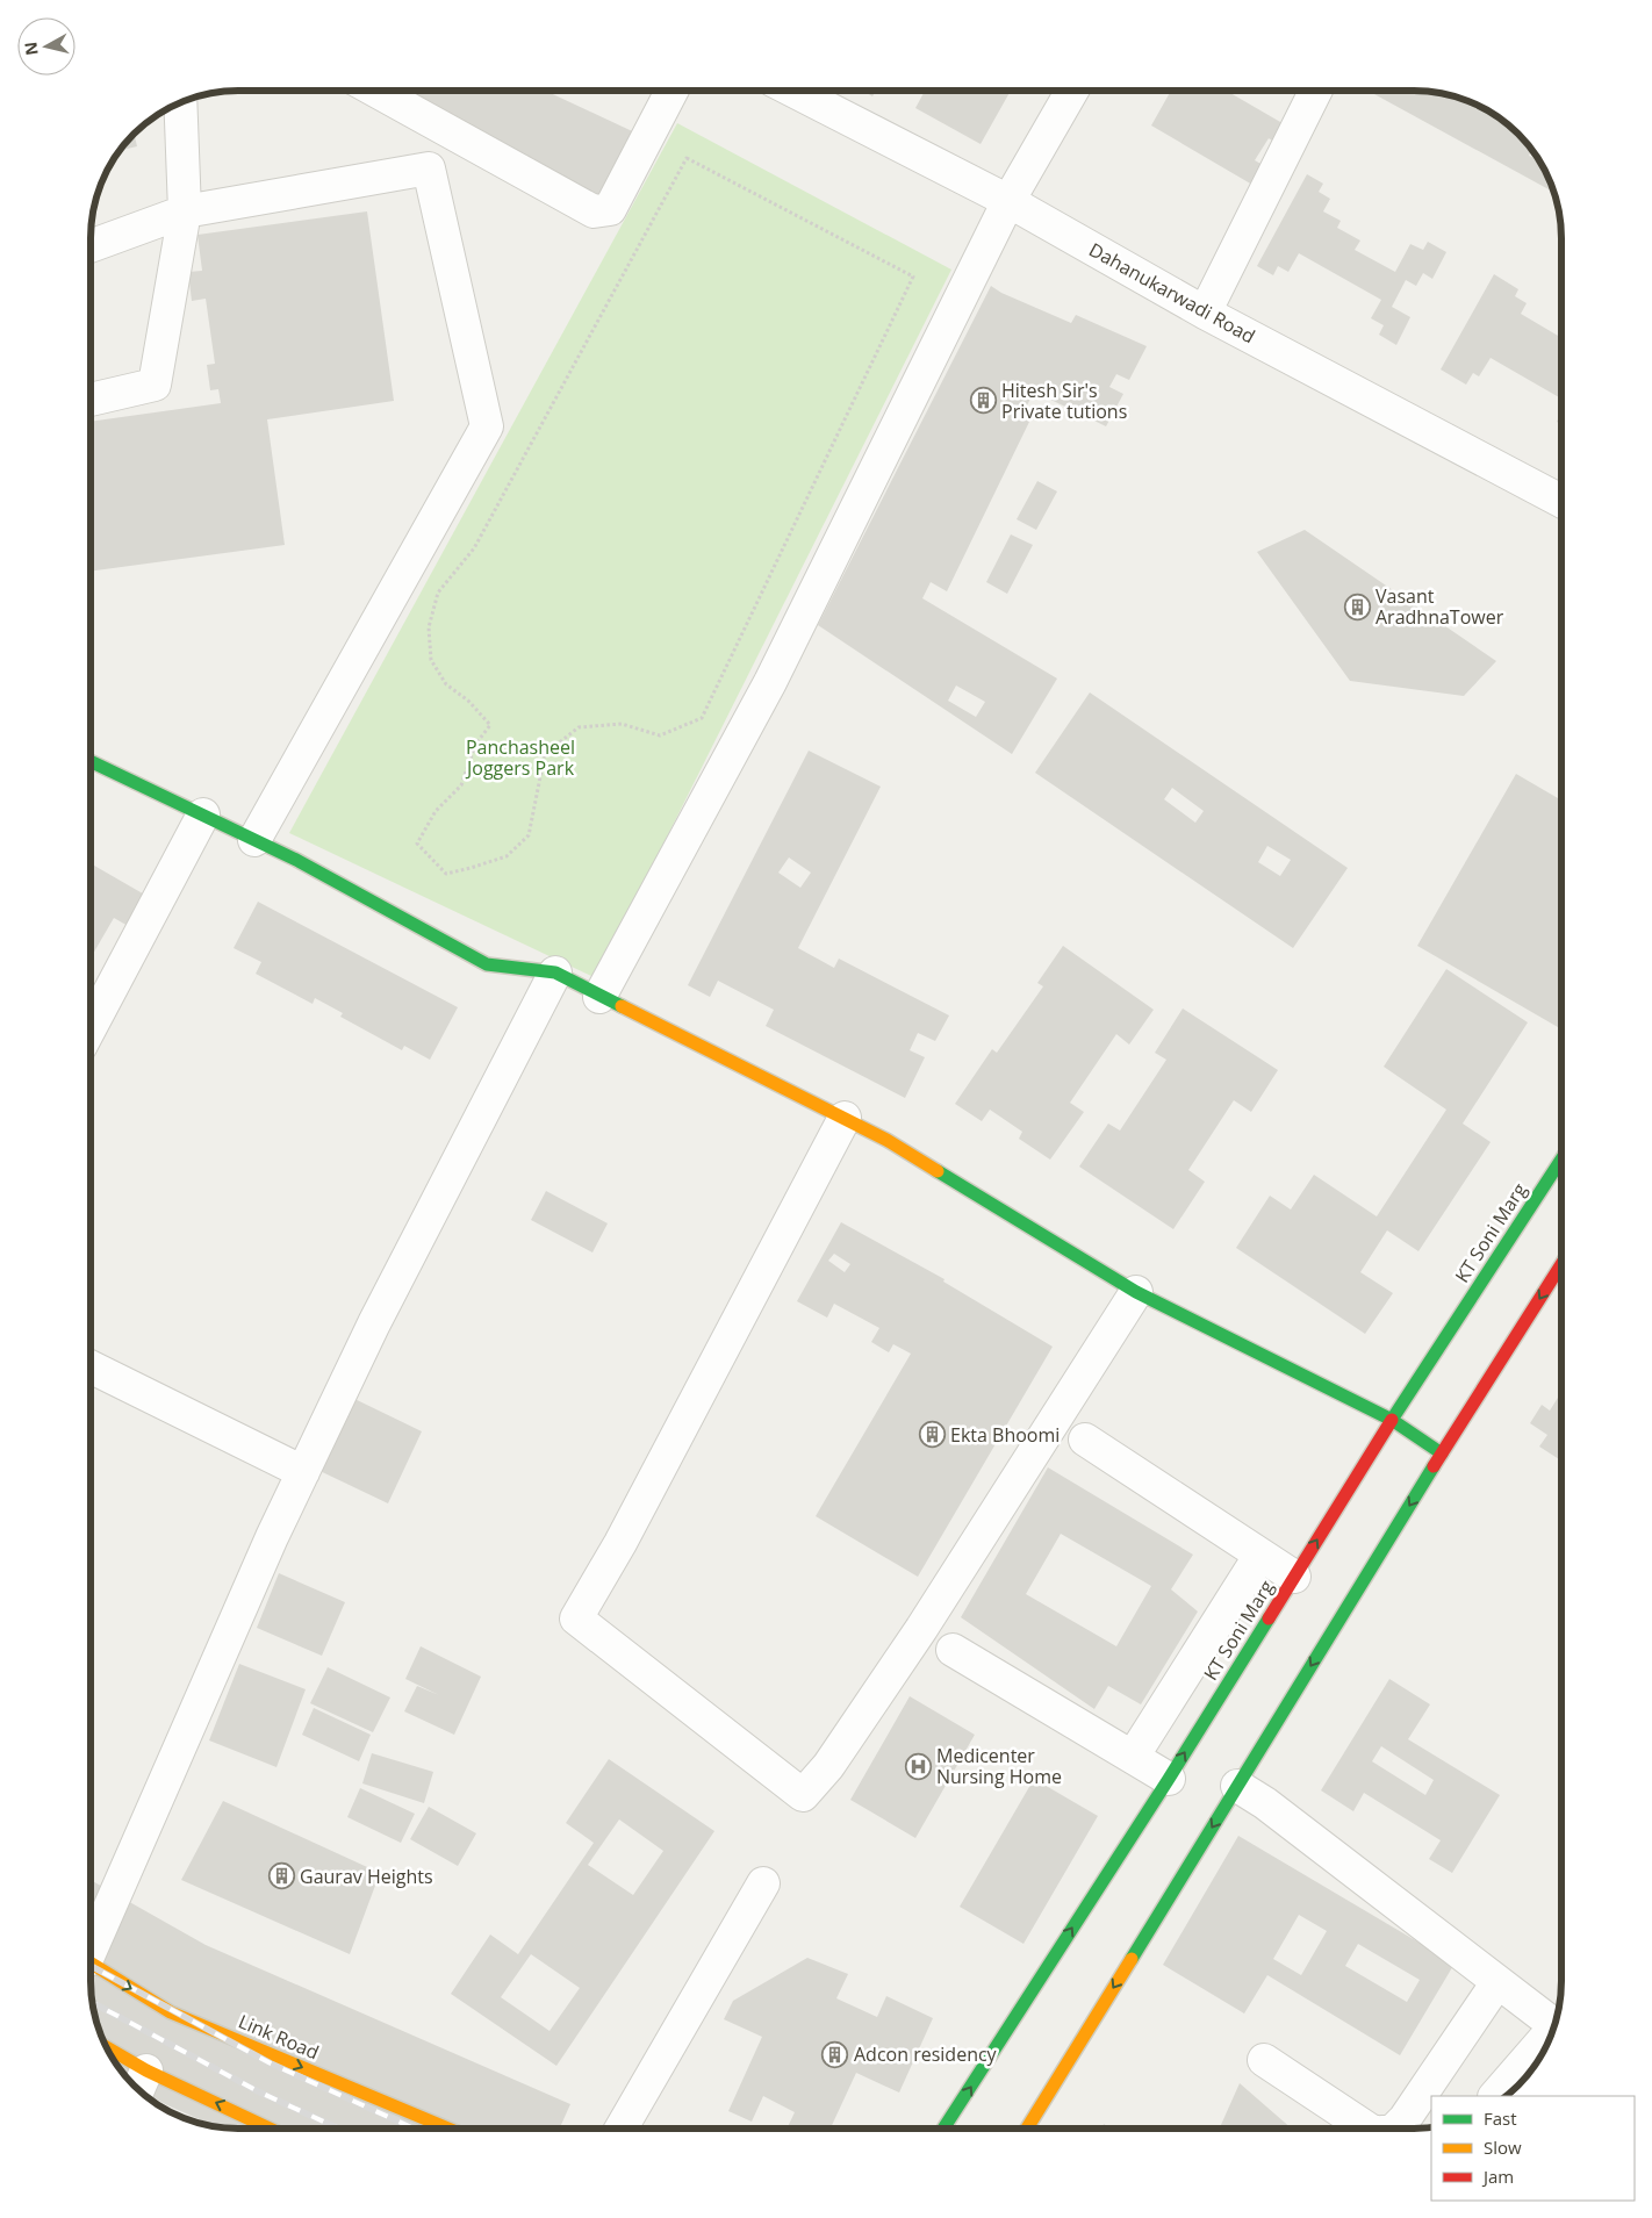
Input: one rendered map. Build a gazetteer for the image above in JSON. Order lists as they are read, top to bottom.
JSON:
{
  "streets": {
    "street": ["Dahanukarwadi Road", "KT Soni Marg", "Link Road"]
  },
  "parks": ["Panchasheel Joggers Park"],
  "places": {
    "building": [
      "Hitesh Sir's Private tutions",
      "Vasant AradhnaTower",
      "Ekta Bhoomi",
      "Gaurav Heights",
      "Adcon residency"
    ],
    "hospital": ["Medicenter Nursing Home"]
  },
  "legend": ["Fast", "Slow", "Jam"],
  "north": "left"
}
